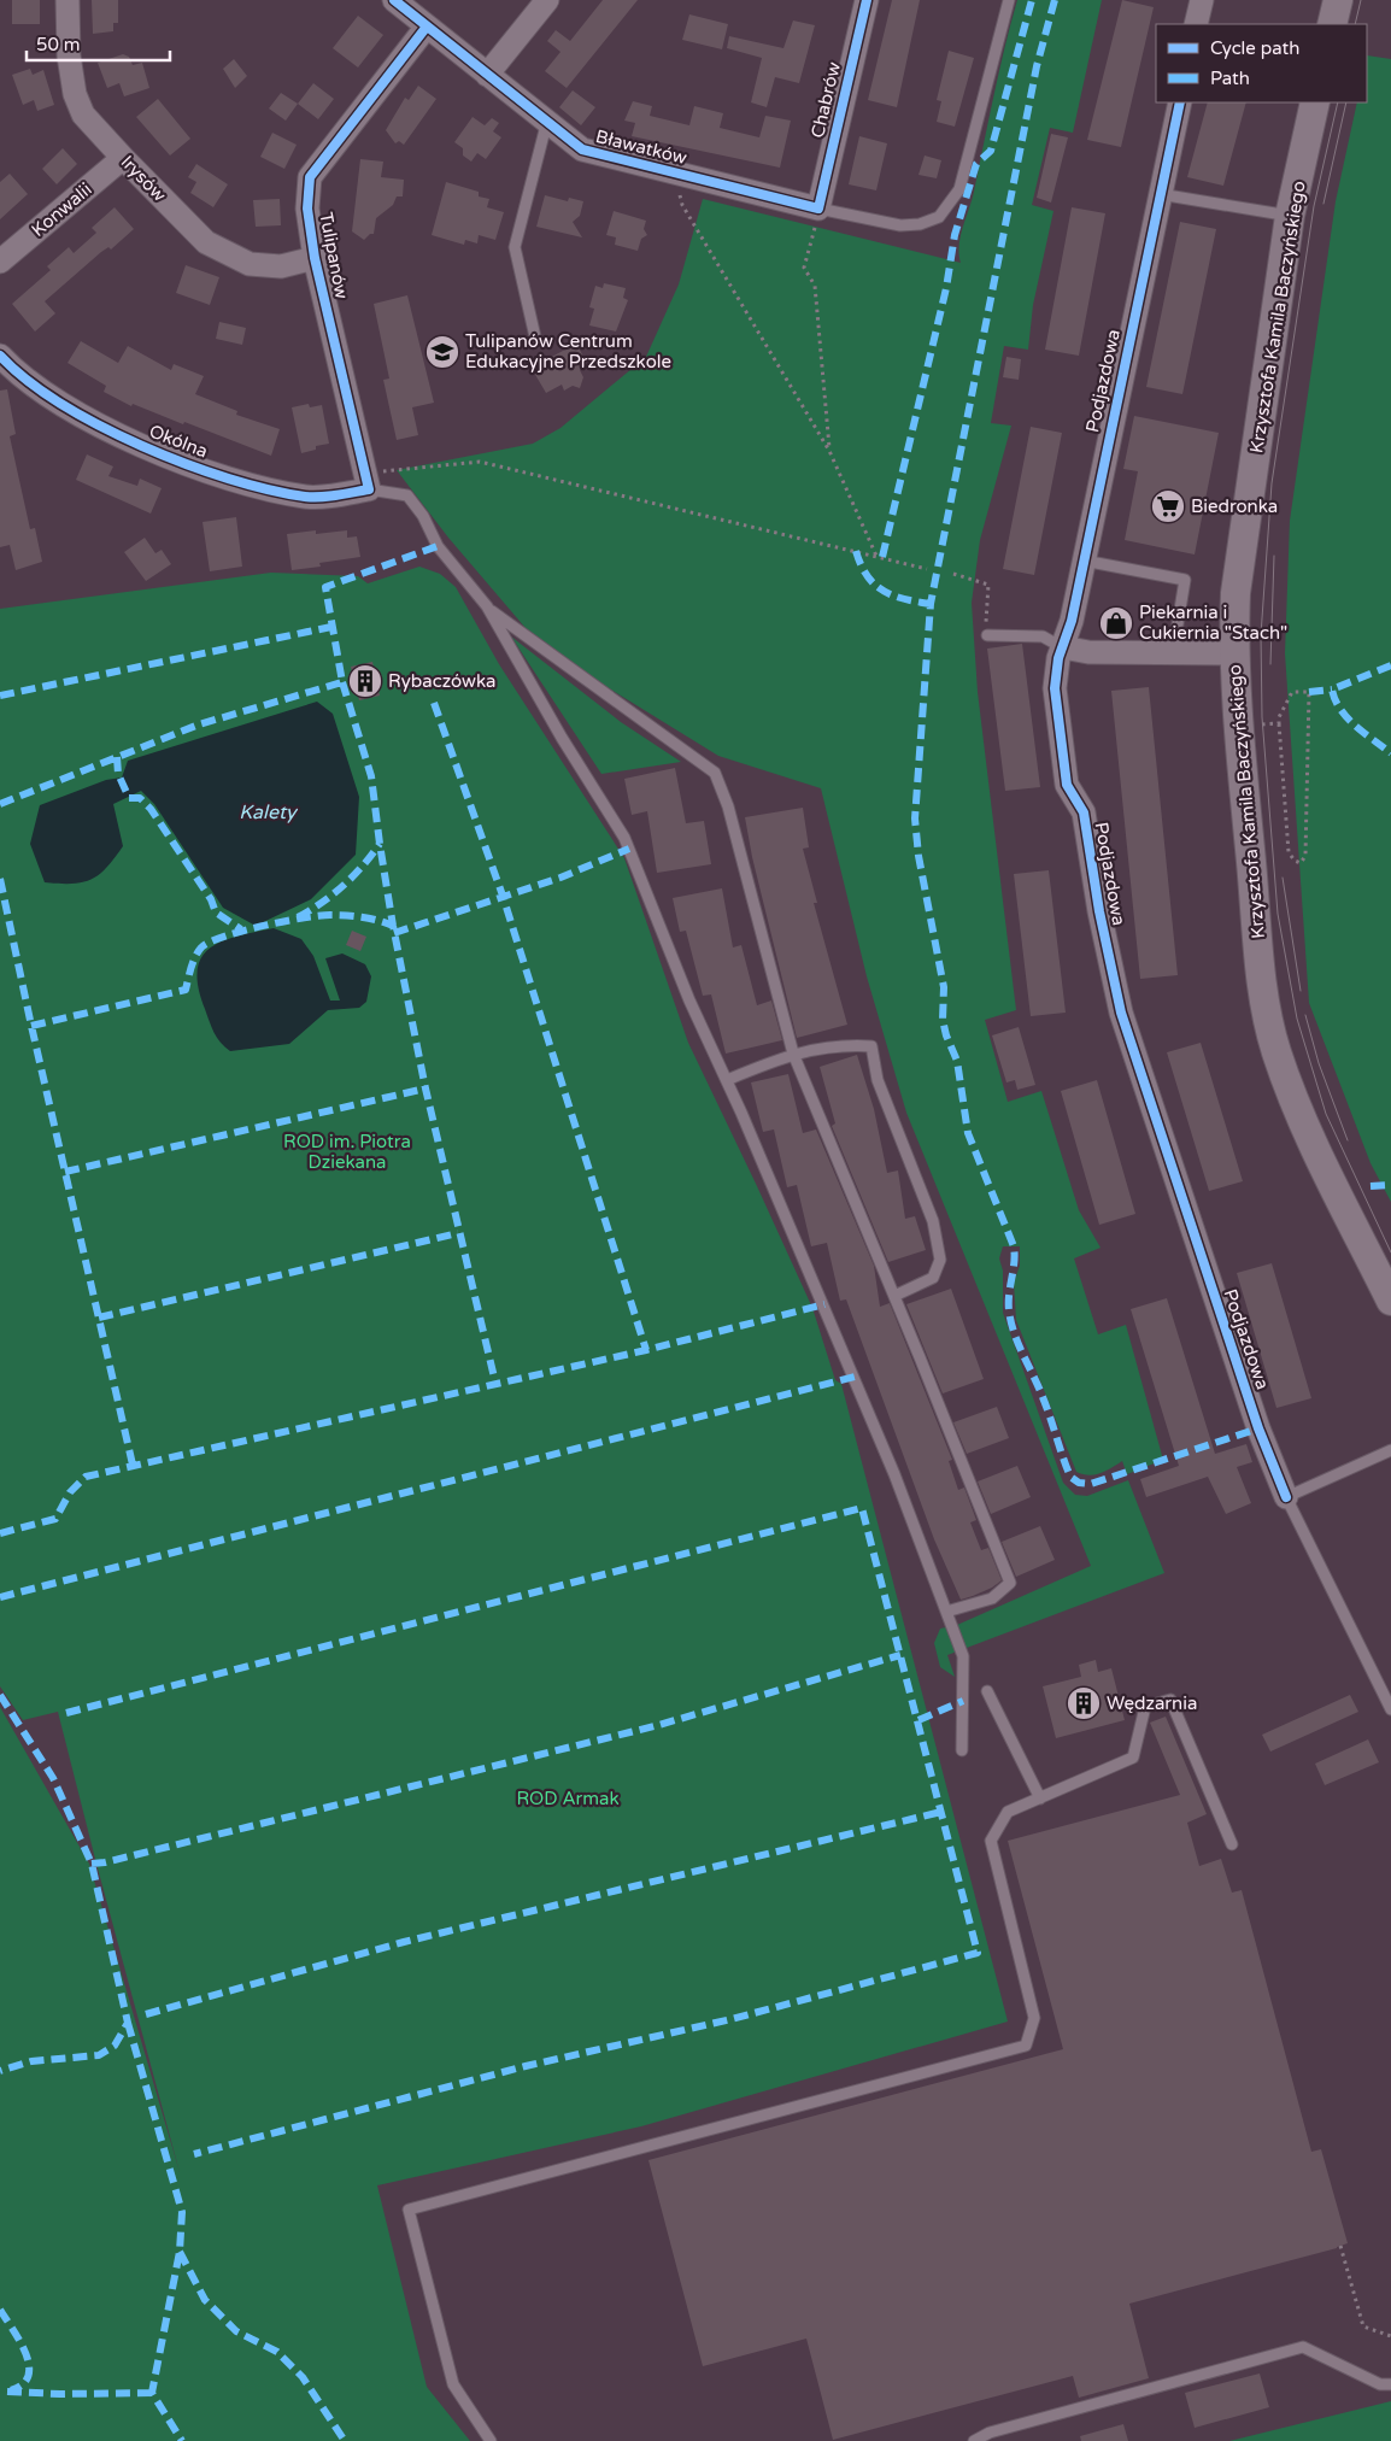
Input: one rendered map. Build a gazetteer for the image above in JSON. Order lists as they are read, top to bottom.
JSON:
{
  "streets": {
    "street": [
      "Chabrów",
      "Bławatków",
      "Irysów",
      "Konwalii",
      "Tulipanów",
      "Krzysztofa Kamila Baczyńskiego",
      "Podjazdowa",
      "Okólna"
    ]
  },
  "crossings": [
    ["Chabrów", "Bławatków"],
    ["Bławatków", "Tulipanów"],
    ["Irysów", "Konwalii"],
    ["Irysów", "Tulipanów"],
    ["Tulipanów", "Okólna"]
  ],
  "water": ["Kalety"],
  "parks": ["ROD im. Piotra Dziekana", "ROD Armak"],
  "places": {
    "school or university": ["Tulipanów Centrum Edukacyjne Przedszkole"],
    "supermarket": ["Biedronka"],
    "shop": ["Piekarnia i Cukiernia \"Stach\""],
    "building": ["Rybaczówka", "Wędzarnia"]
  },
  "legend": ["Cycle path", "Path"],
  "scale_bar": "50 m"
}
